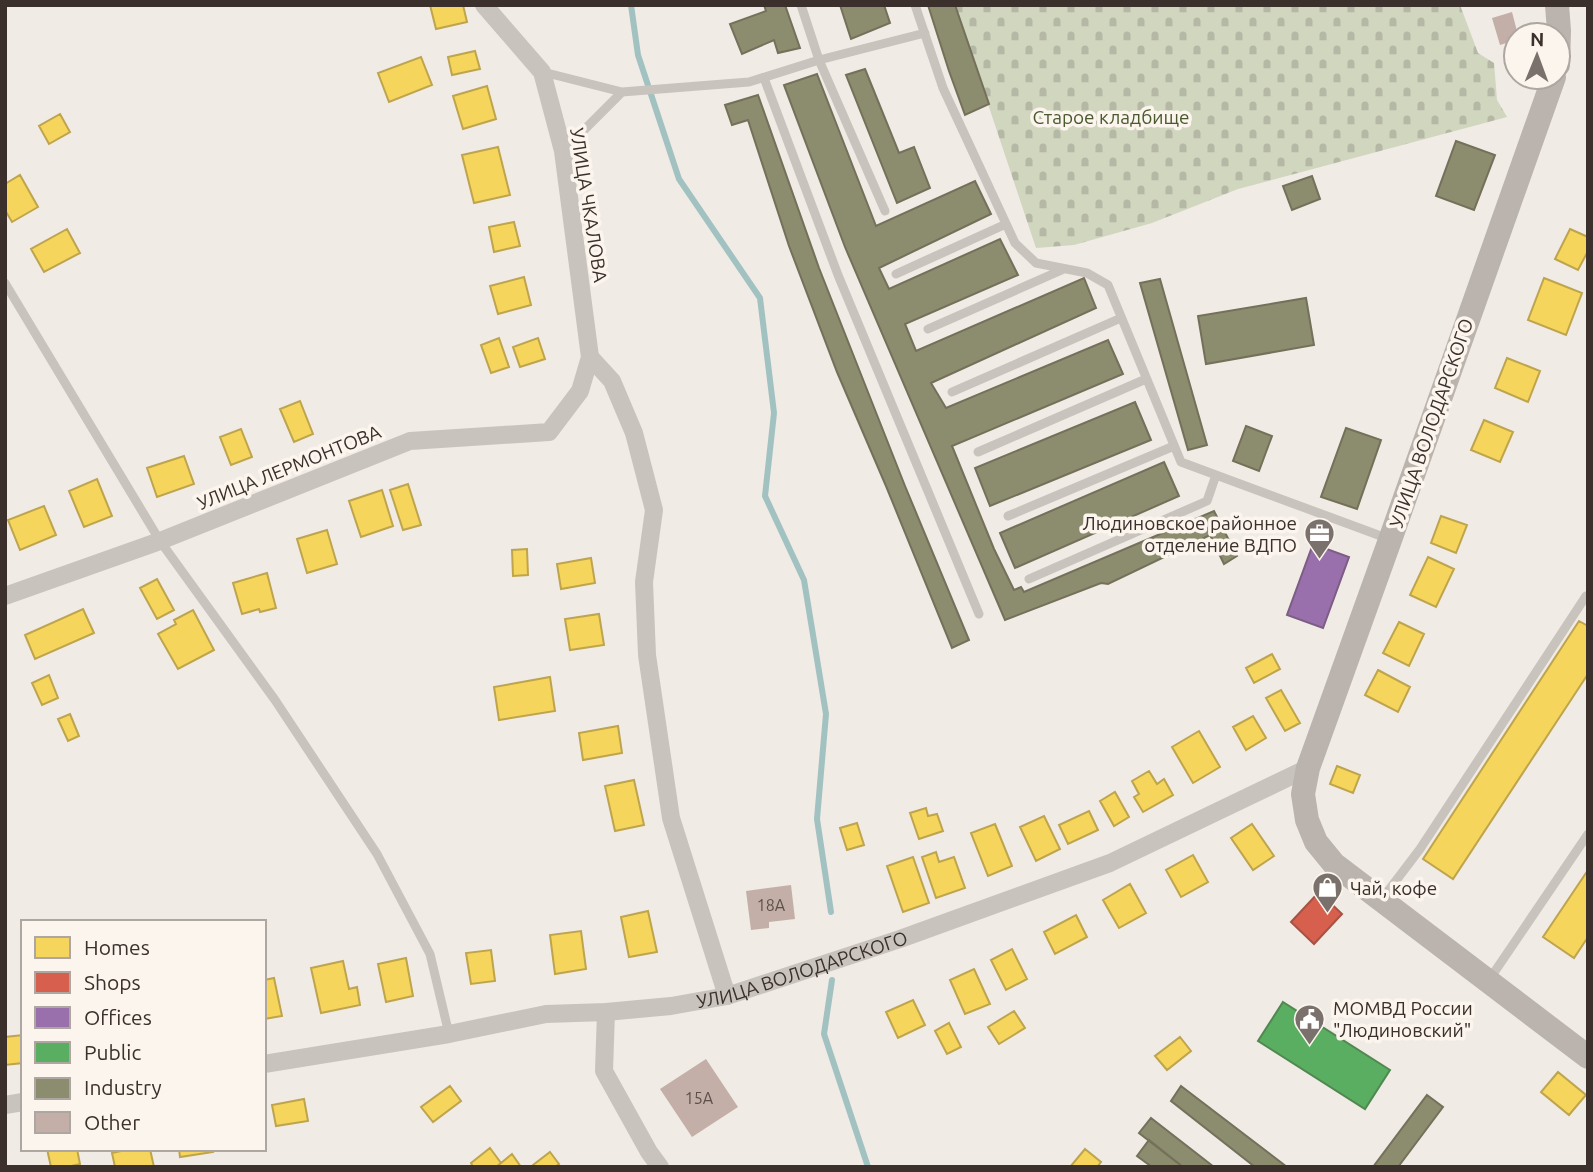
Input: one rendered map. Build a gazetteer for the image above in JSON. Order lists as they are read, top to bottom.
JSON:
{
  "streets": {
    "street": ["УЛИЦА ЧКАЛОВА", "УЛИЦА ВОЛОДАРСКОГО", "УЛИЦА ЛЕРМОНТОВА"]
  },
  "crossings": [
    ["УЛИЦА ЧКАЛОВА", "УЛИЦА ЛЕРМОНТОВА"]
  ],
  "parks": ["Старое кладбище"],
  "places": {
    "office": ["Людиновское районное отделение ВДПО"],
    "shop": ["Чай, кофе"],
    "public building": ["МОМВД России \"Людиновский\""]
  },
  "house_numbers": ["18А", "15А"],
  "legend": [
    "Homes",
    "Shops",
    "Offices",
    "Public",
    "Industry",
    "Other"
  ],
  "north": "top"
}
